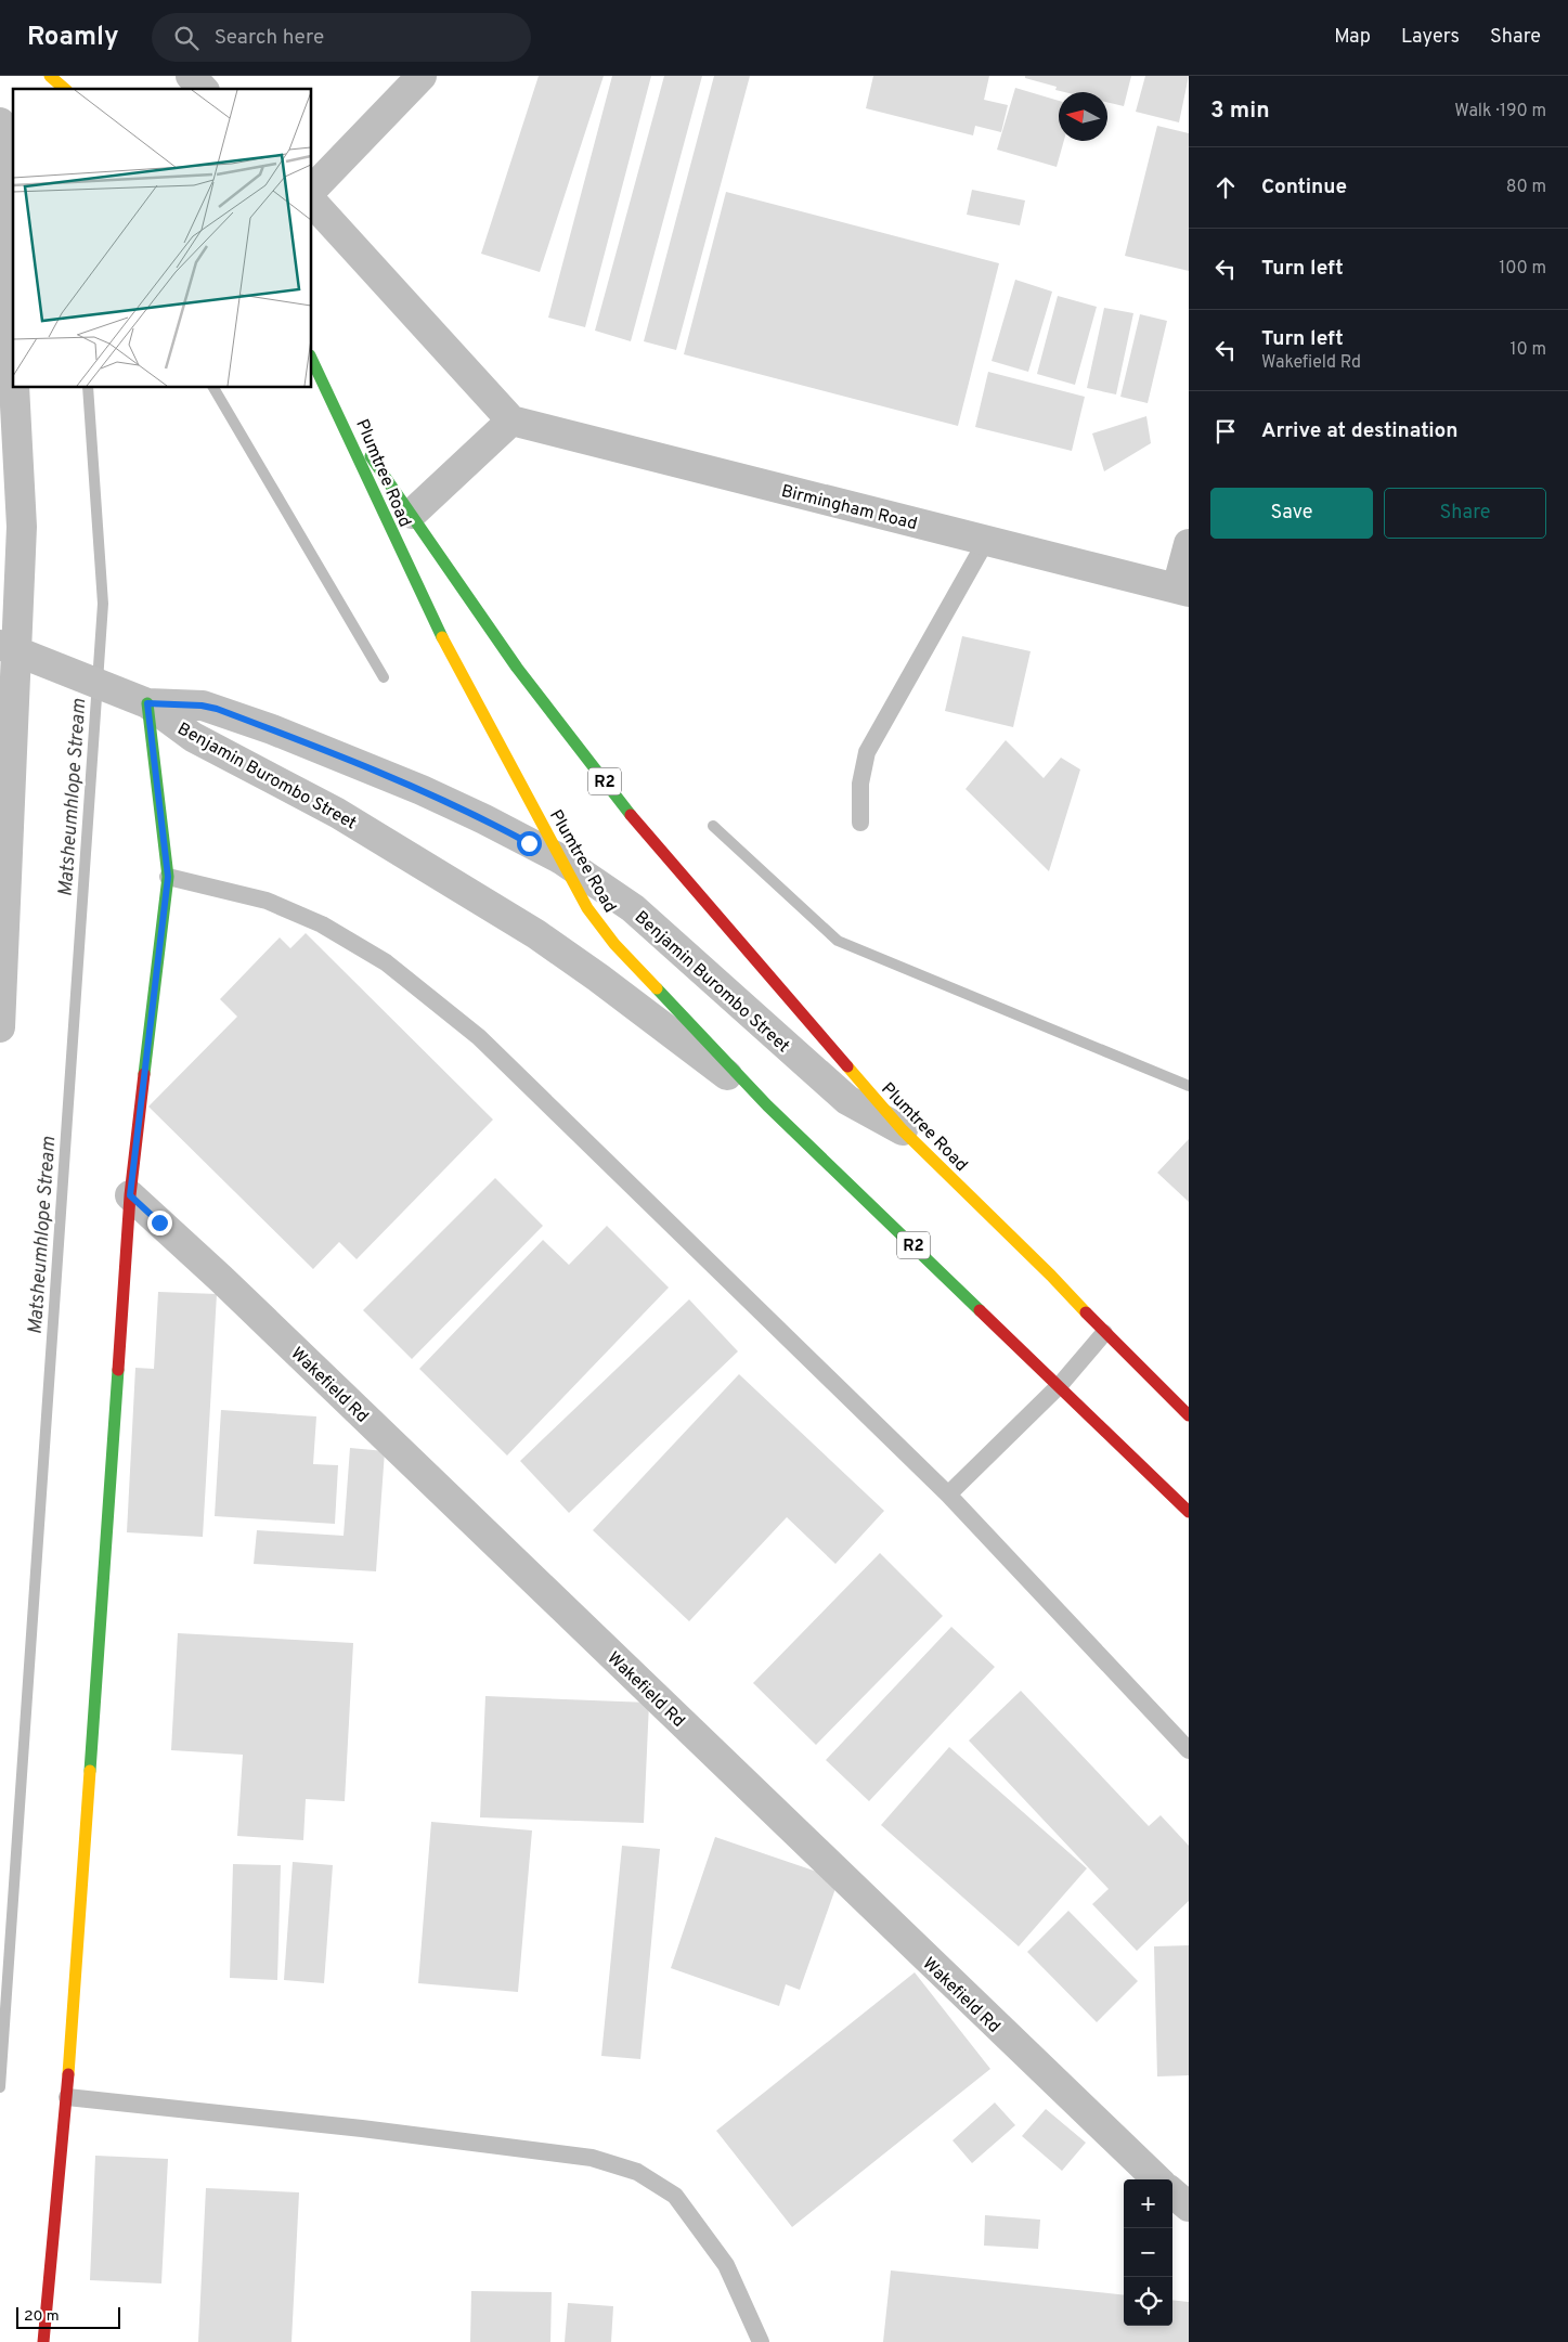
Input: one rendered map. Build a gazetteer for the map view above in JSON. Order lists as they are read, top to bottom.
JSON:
{
  "streets": {
    "main road": ["Plumtree Road", "R2"],
    "street": ["Birmingham Road", "Benjamin Burombo Street", "Wakefield Rd"]
  },
  "crossings": [
    ["Plumtree Road", "Benjamin Burombo Street"],
    ["Plumtree Road", "R2"]
  ],
  "water": ["Matsheumhlope Stream"],
  "scale_bar": "20 m",
  "north": "left",
  "page": {
    "header": "Roamly",
    "search": "Search here",
    "nav": ["Map", "Layers", "Share"],
    "heading": ["3 min", "Walk · 190 m"],
    "list": [
      ["Continue", "80 m"],
      ["Turn left", "100 m"],
      ["Turn left", "Wakefield Rd", "10 m"],
      "Arrive at destination"
    ],
    "buttons": ["Save", "Share"],
    "map_buttons": ["+", "−"],
    "scale": "20 m"
  }
}
